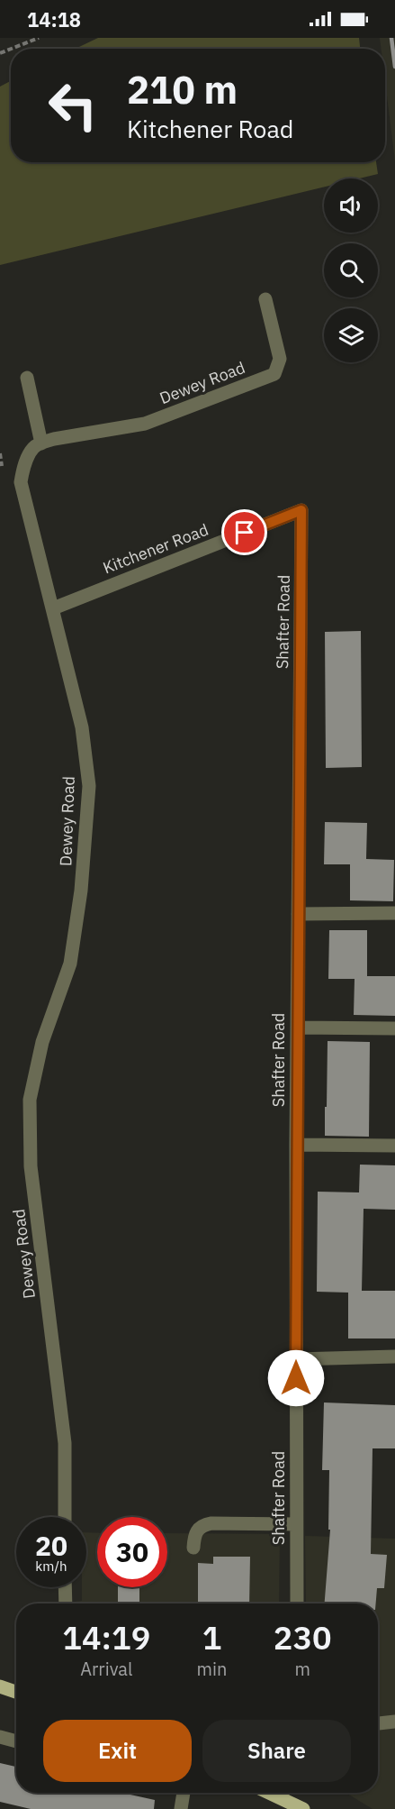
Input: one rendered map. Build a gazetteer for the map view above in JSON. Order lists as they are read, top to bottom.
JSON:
{
  "streets": {
    "street": ["Dewey Road", "Kitchener Road", "Shafter Road"]
  },
  "crossings": [
    ["Dewey Road", "Kitchener Road"],
    ["Kitchener Road", "Shafter Road"]
  ],
  "page": {
    "status": "14:18",
    "turn": ["210 m", "Kitchener Road"],
    "speed": "20 km/h",
    "limit": "30",
    "eta": [
      "14:19",
      "Arrival",
      "1",
      "min",
      "230",
      "m"
    ],
    "buttons": ["Exit", "Share"]
  }
}
